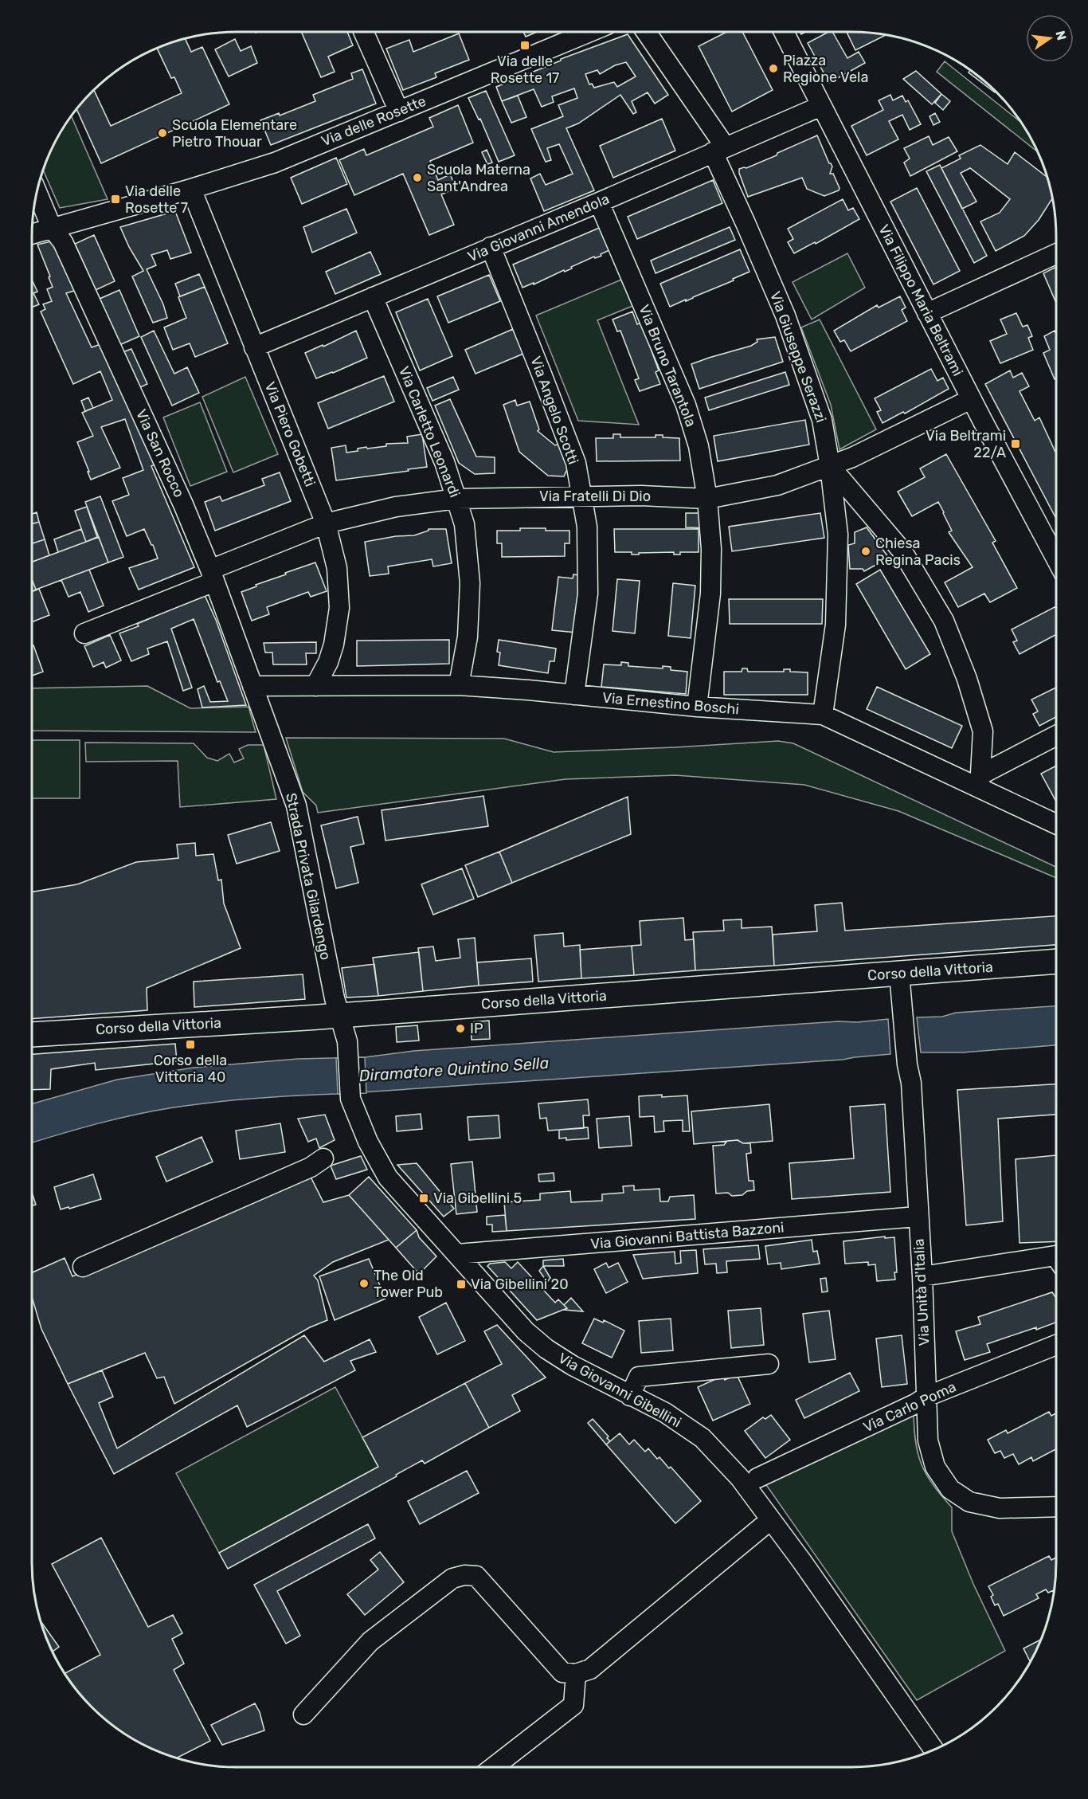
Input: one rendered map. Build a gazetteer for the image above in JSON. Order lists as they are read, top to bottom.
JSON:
{
  "streets": {
    "main road": ["Corso della Vittoria"],
    "street": [
      "Via delle Rosette",
      "Via Giovanni Amendola",
      "Via Filippo Maria Beltrami",
      "Via Giuseppe Serazzi",
      "Via Bruno Tarantola",
      "Via Angelo Scotti",
      "Via Carletto Leonardi",
      "Via Piero Gobetti",
      "Via San Rocco",
      "Via Fratelli Di Dio",
      "Via Ernestino Boschi",
      "Strada Privata Gilardengo",
      "Via Giovanni Battista Bazzoni",
      "Via Unità d'Italia",
      "Via Giovanni Gibellini",
      "Via Carlo Poma"
    ]
  },
  "crossings": [
    ["Via delle Rosette", "Via Piero Gobetti"],
    ["Via delle Rosette", "Via San Rocco"],
    ["Via Giovanni Amendola", "Via Filippo Maria Beltrami"],
    ["Via Giovanni Amendola", "Via Giuseppe Serazzi"],
    ["Via Giovanni Amendola", "Via Bruno Tarantola"],
    ["Via Giovanni Amendola", "Via Angelo Scotti"],
    ["Via Giovanni Amendola", "Via Carletto Leonardi"],
    ["Via Giovanni Amendola", "Via Piero Gobetti"],
    ["Via Filippo Maria Beltrami", "Via Fratelli Di Dio"],
    ["Via Giuseppe Serazzi", "Via Fratelli Di Dio"],
    ["Via Giuseppe Serazzi", "Via Ernestino Boschi"],
    ["Via Bruno Tarantola", "Via Fratelli Di Dio"],
    ["Via Bruno Tarantola", "Via Ernestino Boschi"],
    ["Via Angelo Scotti", "Via Fratelli Di Dio"],
    ["Via Angelo Scotti", "Via Ernestino Boschi"],
    ["Via Carletto Leonardi", "Via Fratelli Di Dio"],
    ["Via Carletto Leonardi", "Via Ernestino Boschi"],
    ["Via Piero Gobetti", "Via Fratelli Di Dio"],
    ["Via Piero Gobetti", "Via Ernestino Boschi"],
    ["Via San Rocco", "Via Fratelli Di Dio"],
    ["Via San Rocco", "Via Ernestino Boschi"],
    ["Via San Rocco", "Strada Privata Gilardengo"],
    ["Via Ernestino Boschi", "Strada Privata Gilardengo"],
    ["Strada Privata Gilardengo", "Corso della Vittoria"],
    ["Strada Privata Gilardengo", "Via Giovanni Gibellini"],
    ["Corso della Vittoria", "Via Unità d'Italia"],
    ["Corso della Vittoria", "Via Giovanni Gibellini"],
    ["Via Giovanni Battista Bazzoni", "Via Unità d'Italia"],
    ["Via Giovanni Battista Bazzoni", "Via Giovanni Gibellini"],
    ["Via Unità d'Italia", "Via Carlo Poma"]
  ],
  "water": ["Diramatore Quintino Sella"],
  "places": {
    "transit": [
      "Via delle Rosette 17",
      "Via delle Rosette 7",
      "Via Beltrami 22/A",
      "Corso della Vittoria 40",
      "Via Gibellini 5",
      "Via Gibellini 20"
    ],
    "other": [
      "Piazza Regione Vela",
      "Scuola Elementare Pietro Thouar",
      "Scuola Materna Sant'Andrea",
      "Chiesa Regina Pacis",
      "IP",
      "The Old Tower Pub"
    ]
  },
  "north": "right"
}
